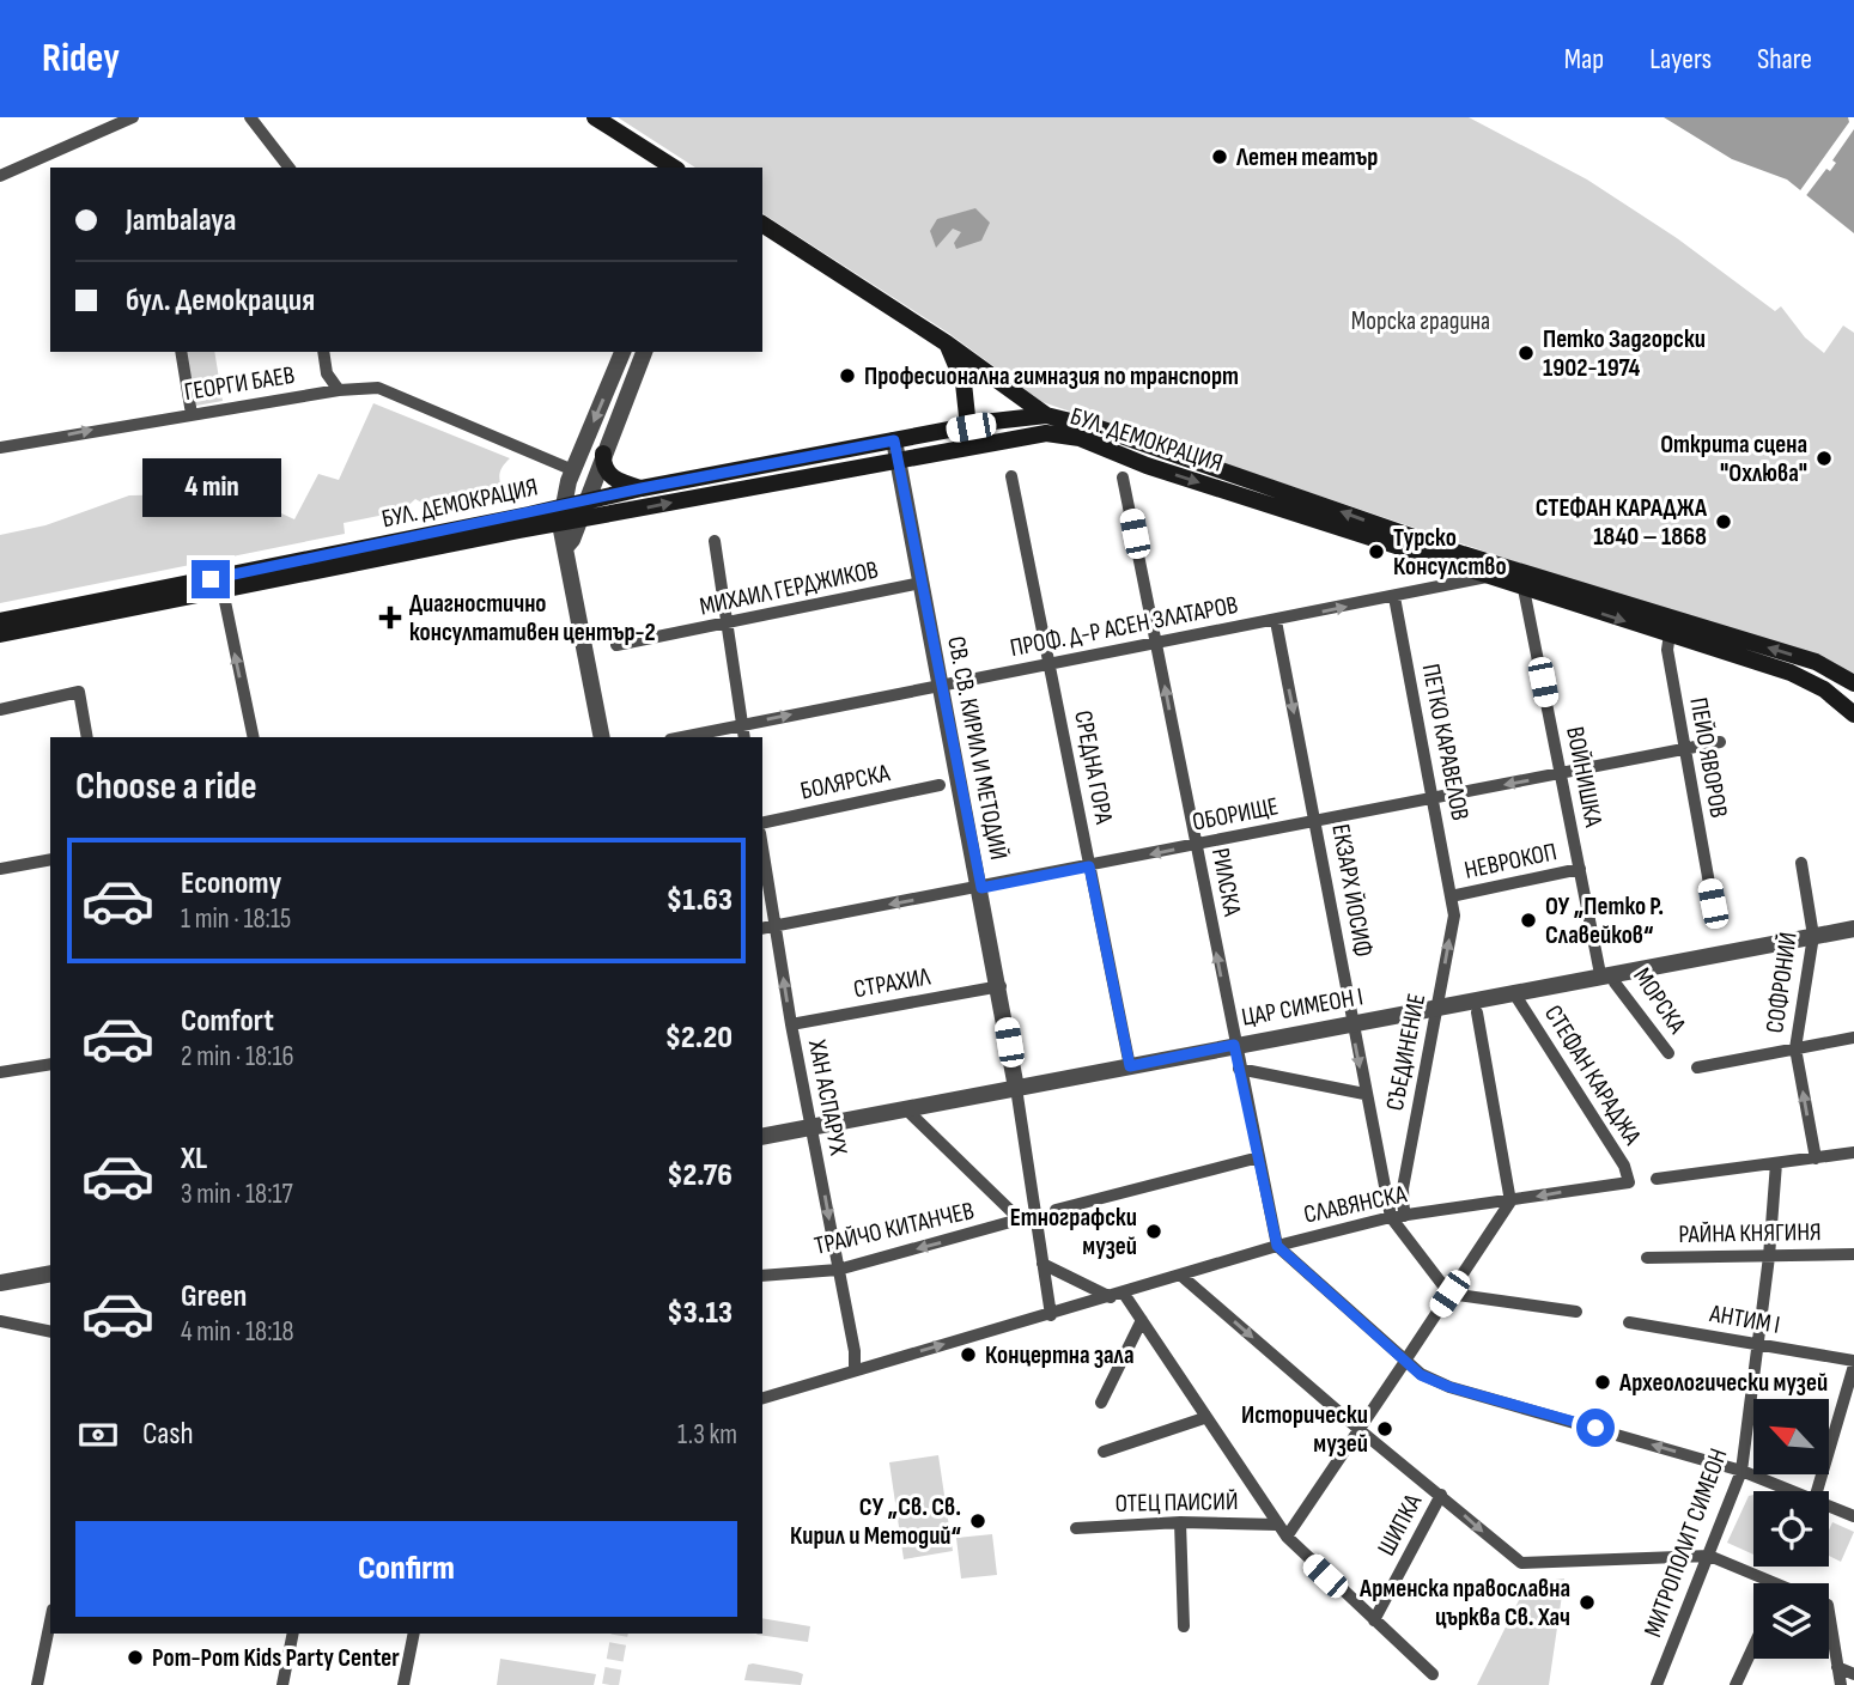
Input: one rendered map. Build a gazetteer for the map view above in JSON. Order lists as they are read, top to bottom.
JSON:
{
  "streets": {
    "main road": ["БУЛ. ДЕМОКРАЦИЯ"],
    "street": [
      "ГЕОРГИ БАЕВ",
      "МИХАИЛ ГЕРДЖИКОВ",
      "ПРОФ. Д-Р АСЕН ЗЛАТАРОВ",
      "ПЕТКО КАРАВЕЛОВ",
      "СВ. СВ. КИРИЛ И МЕТОДИЙ",
      "ПЕЙО ЯВОРОВ",
      "СРЕДНА ГОРА",
      "ВОЙНИШКА",
      "БОЛЯРСКА",
      "ОБОРИЩЕ",
      "НЕВРОКОП",
      "РИЛСКА",
      "ЕКЗАРХ ЙОСИФ",
      "СТРАХИЛ",
      "СОФРОНИЙ",
      "МОРСКА",
      "ЦАР СИМЕОН I",
      "СЪЕДИНЕНИЕ",
      "СТЕФАН КАРАДЖА",
      "ХАН АСПАРУХ",
      "СЛАВЯНСКА",
      "ТРАЙЧО КИТАНЧЕВ",
      "РАЙНА КНЯГИНЯ",
      "АНТИМ I",
      "ОТЕЦ ПАИСИЙ",
      "ШИПКА",
      "МИТРОПОЛИТ СИМЕОН"
    ]
  },
  "crossings": [
    ["БУЛ. ДЕМОКРАЦИЯ", "ПРОФ. Д-Р АСЕН ЗЛАТАРОВ"],
    ["БУЛ. ДЕМОКРАЦИЯ", "СВ. СВ. КИРИЛ И МЕТОДИЙ"],
    ["БУЛ. ДЕМОКРАЦИЯ", "ПЕЙО ЯВОРОВ"],
    ["БУЛ. ДЕМОКРАЦИЯ", "ВОЙНИШКА"],
    ["МИХАИЛ ГЕРДЖИКОВ", "СВ. СВ. КИРИЛ И МЕТОДИЙ"],
    ["ПРОФ. Д-Р АСЕН ЗЛАТАРОВ", "ПЕТКО КАРАВЕЛОВ"],
    ["ПРОФ. Д-Р АСЕН ЗЛАТАРОВ", "СВ. СВ. КИРИЛ И МЕТОДИЙ"],
    ["ПРОФ. Д-Р АСЕН ЗЛАТАРОВ", "СРЕДНА ГОРА"],
    ["ПРОФ. Д-Р АСЕН ЗЛАТАРОВ", "РИЛСКА"],
    ["ПРОФ. Д-Р АСЕН ЗЛАТАРОВ", "ЕКЗАРХ ЙОСИФ"],
    ["ПЕТКО КАРАВЕЛОВ", "ОБОРИЩЕ"],
    ["ПЕТКО КАРАВЕЛОВ", "НЕВРОКОП"],
    ["ПЕТКО КАРАВЕЛОВ", "СЪЕДИНЕНИЕ"],
    ["СВ. СВ. КИРИЛ И МЕТОДИЙ", "ОБОРИЩЕ"],
    ["СВ. СВ. КИРИЛ И МЕТОДИЙ", "СТРАХИЛ"],
    ["СВ. СВ. КИРИЛ И МЕТОДИЙ", "ЦАР СИМЕОН I"],
    ["СВ. СВ. КИРИЛ И МЕТОДИЙ", "СЛАВЯНСКА"],
    ["СВ. СВ. КИРИЛ И МЕТОДИЙ", "ТРАЙЧО КИТАНЧЕВ"],
    ["ПЕЙО ЯВОРОВ", "ОБОРИЩЕ"],
    ["СРЕДНА ГОРА", "ОБОРИЩЕ"],
    ["СРЕДНА ГОРА", "ЦАР СИМЕОН I"],
    ["ВОЙНИШКА", "ОБОРИЩЕ"],
    ["ВОЙНИШКА", "НЕВРОКОП"],
    ["ВОЙНИШКА", "МОРСКА"],
    ["ВОЙНИШКА", "ЦАР СИМЕОН I"],
    ["ОБОРИЩЕ", "РИЛСКА"],
    ["ОБОРИЩЕ", "ЕКЗАРХ ЙОСИФ"],
    ["ОБОРИЩЕ", "ХАН АСПАРУХ"],
    ["НЕВРОКОП", "СЪЕДИНЕНИЕ"],
    ["РИЛСКА", "ЦАР СИМЕОН I"],
    ["РИЛСКА", "СЛАВЯНСКА"],
    ["ЕКЗАРХ ЙОСИФ", "ЦАР СИМЕОН I"],
    ["ЕКЗАРХ ЙОСИФ", "СЪЕДИНЕНИЕ"],
    ["ЕКЗАРХ ЙОСИФ", "СЛАВЯНСКА"],
    ["СТРАХИЛ", "ХАН АСПАРУХ"],
    ["СОФРОНИЙ", "ЦАР СИМЕОН I"],
    ["МОРСКА", "ЦАР СИМЕОН I"],
    ["ЦАР СИМЕОН I", "СЪЕДИНЕНИЕ"],
    ["ЦАР СИМЕОН I", "СТЕФАН КАРАДЖА"],
    ["ЦАР СИМЕОН I", "ХАН АСПАРУХ"],
    ["СЪЕДИНЕНИЕ", "СЛАВЯНСКА"],
    ["СТЕФАН КАРАДЖА", "СЛАВЯНСКА"],
    ["ХАН АСПАРУХ", "СЛАВЯНСКА"],
    ["ХАН АСПАРУХ", "ТРАЙЧО КИТАНЧЕВ"],
    ["РАЙНА КНЯГИНЯ", "МИТРОПОЛИТ СИМЕОН"],
    ["АНТИМ I", "МИТРОПОЛИТ СИМЕОН"]
  ],
  "one_way": [
    "ПРОФ. Д-Р АСЕН ЗЛАТАРОВ",
    "ОБОРИЩЕ",
    "РИЛСКА",
    "ЕКЗАРХ ЙОСИФ",
    "СОФРОНИЙ",
    "ТРАЙЧО КИТАНЧЕВ"
  ],
  "parks": ["Морска градина"],
  "places": {
    "other": [
      "Летен театър",
      "Петко Задгорски 1902-1974",
      "Професионална гимназия по транспорт",
      "Открита сцена \"Охлюва\"",
      "СТЕФАН КАРАДЖА 1840 – 1868",
      "Турско Консулство",
      "ОУ „Петко Р. Славейков“",
      "Етнографски музей",
      "Концертна зала",
      "Археологически музей",
      "Исторически музей",
      "СУ „Св. Св. Кирил и Методий“",
      "Арменска православна църква Св. Хач",
      "Pom-Pom Kids Party Center"
    ],
    "health": ["Диагностично консултативен център-2"]
  },
  "north": "top left",
  "page": {
    "header": "Ridey",
    "nav": ["Map", "Layers", "Share"],
    "banner": ["Jambalaya", "бул. Демокрация"],
    "bubble": "4 min",
    "heading": "Choose a ride",
    "list": [
      {
        "name": "Economy",
        "note": "1 min · 18:15",
        "value": "$1.63"
      },
      {
        "name": "Comfort",
        "note": "2 min · 18:16",
        "value": "$2.20"
      },
      {
        "name": "XL",
        "note": "3 min · 18:17",
        "value": "$2.76"
      },
      {
        "name": "Green",
        "note": "4 min · 18:18",
        "value": "$3.13"
      }
    ],
    "pay": ["Cash", "1.3 km"],
    "buttons": "Confirm"
  }
}
